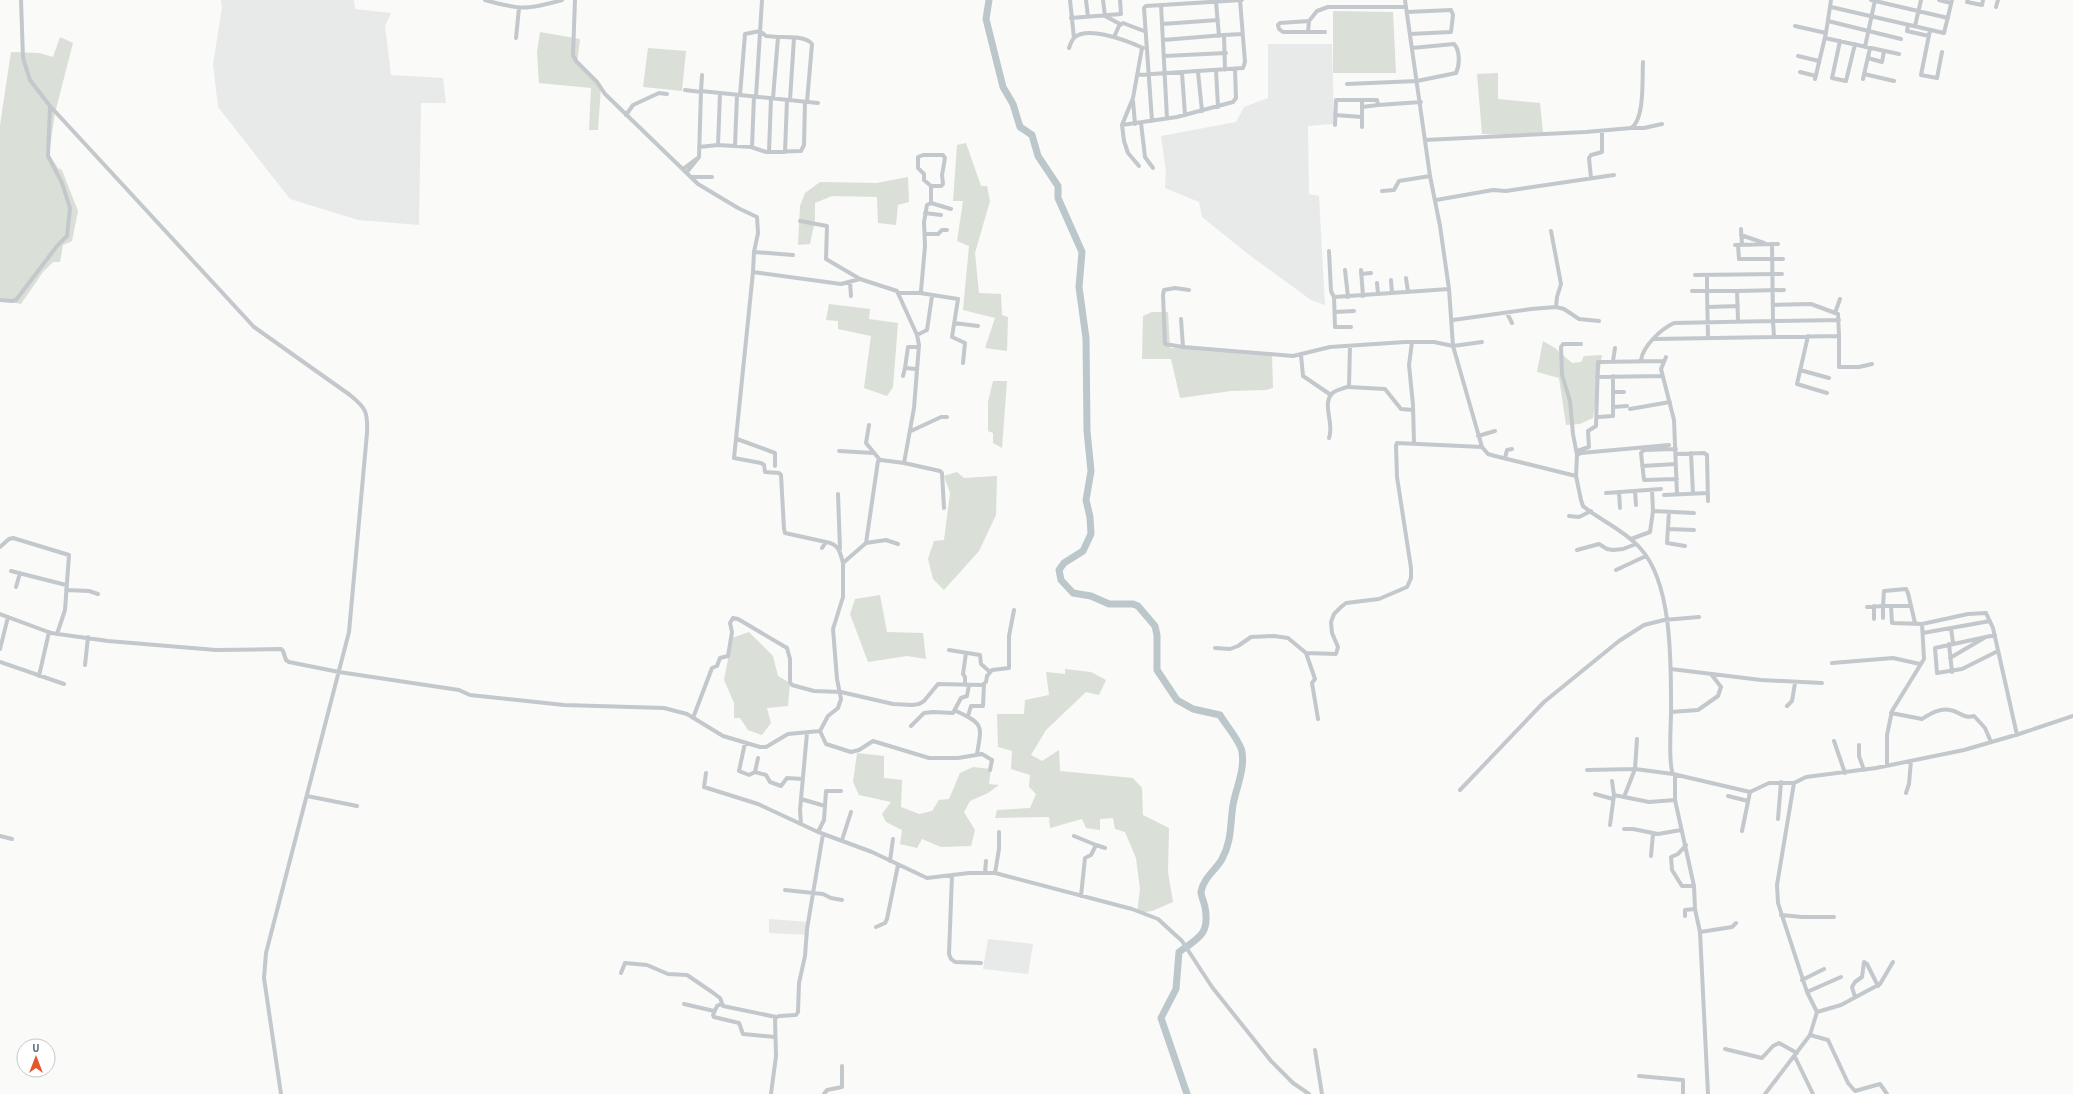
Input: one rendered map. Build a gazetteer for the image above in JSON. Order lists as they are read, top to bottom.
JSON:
{
  "north": "top"
}
